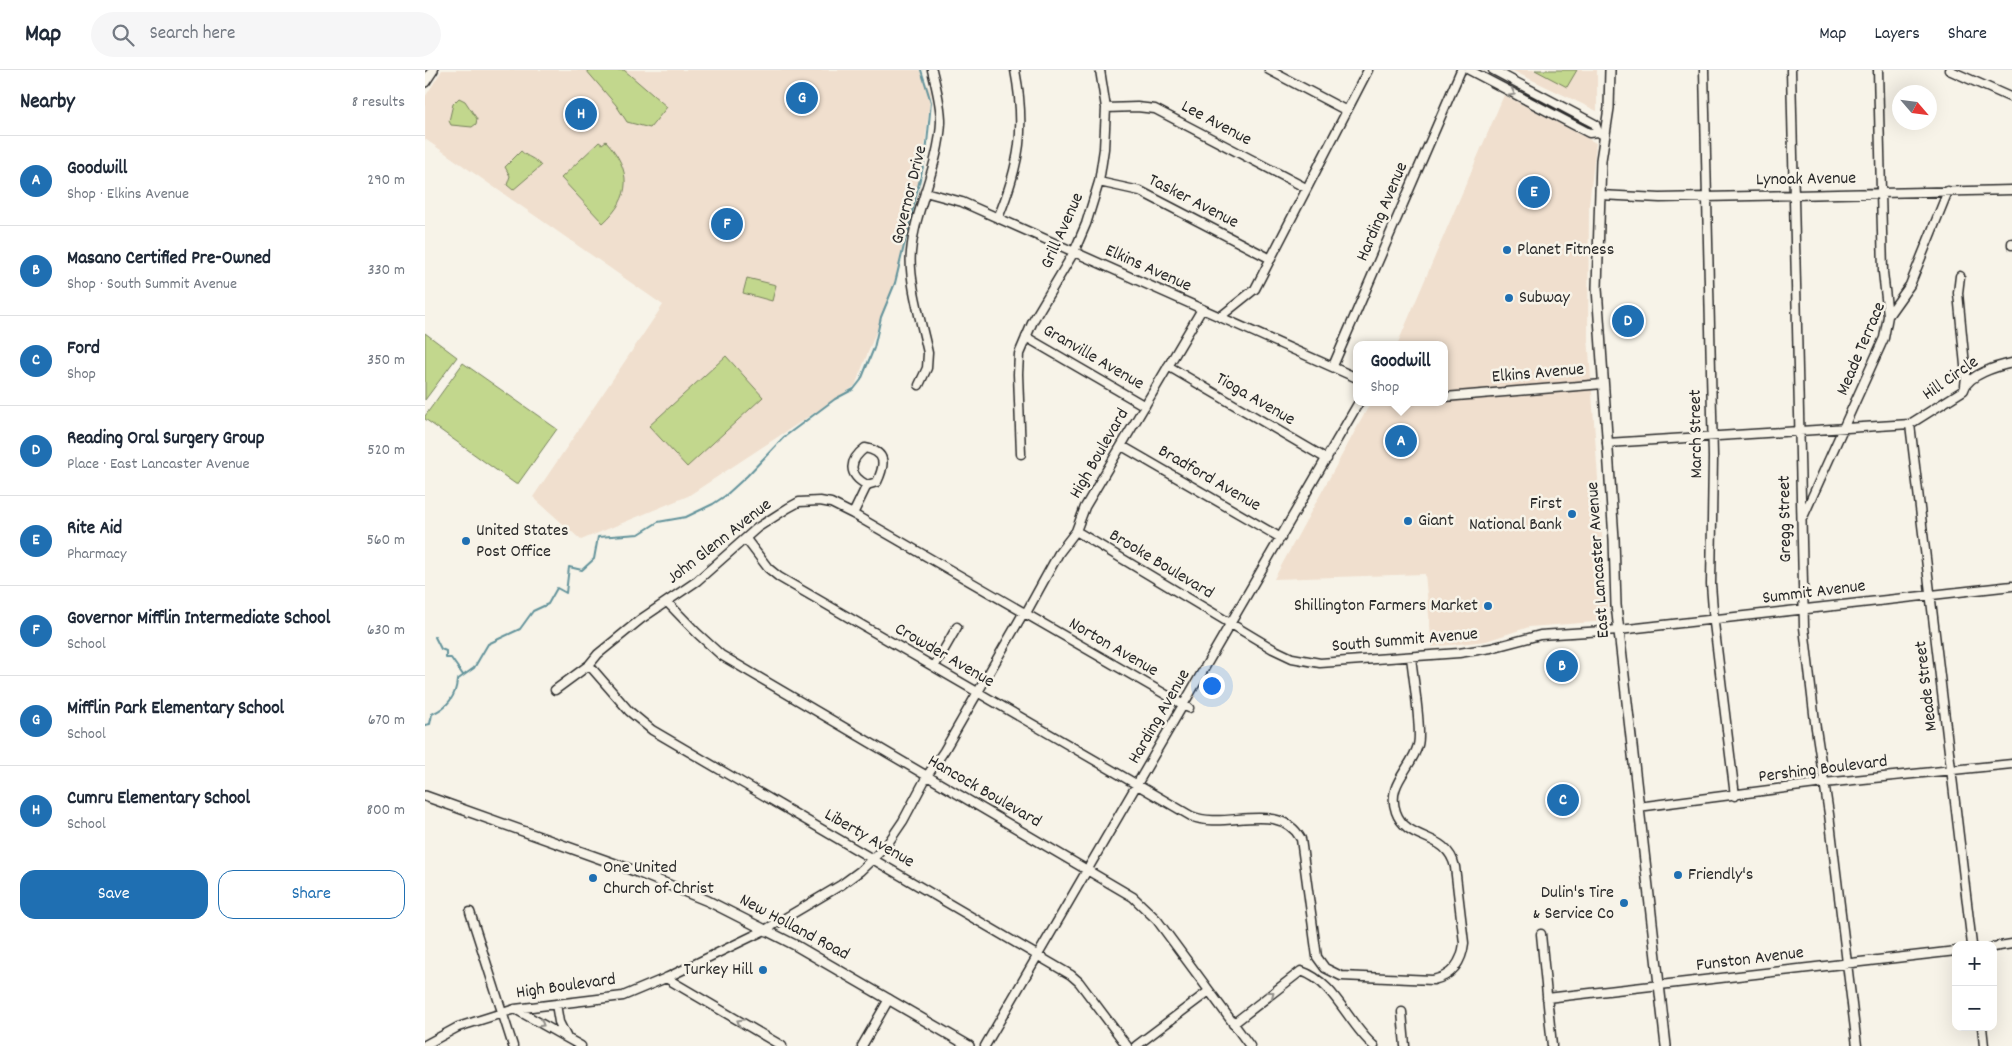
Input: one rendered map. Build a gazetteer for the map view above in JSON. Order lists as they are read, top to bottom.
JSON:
{
  "streets": {
    "main road": ["East Lancaster Avenue", "New Holland Road"],
    "street": [
      "Lee Avenue",
      "Lynoak Avenue",
      "Governor Drive",
      "Tasker Avenue",
      "Harding Avenue",
      "Grill Avenue",
      "Elkins Avenue",
      "Meade Terrace",
      "Granville Avenue",
      "Hill Circle",
      "Tioga Avenue",
      "March Street",
      "High Boulevard",
      "Bradford Avenue",
      "Gregg Street",
      "John Glenn Avenue",
      "Brooke Boulevard",
      "Summit Avenue",
      "South Summit Avenue",
      "Norton Avenue",
      "Crowder Avenue",
      "Meade Street",
      "Pershing Boulevard",
      "Hancock Boulevard",
      "Liberty Avenue",
      "Funston Avenue"
    ]
  },
  "crossings": [
    ["Lee Avenue", "Grill Avenue"],
    ["Lynoak Avenue", "Meade Terrace"],
    ["Lynoak Avenue", "March Street"],
    ["Lynoak Avenue", "Gregg Street"],
    ["Lynoak Avenue", "East Lancaster Avenue"],
    ["Governor Drive", "Elkins Avenue"],
    ["Tasker Avenue", "Grill Avenue"],
    ["Harding Avenue", "Elkins Avenue"],
    ["Harding Avenue", "Tioga Avenue"],
    ["Harding Avenue", "Bradford Avenue"],
    ["Harding Avenue", "Brooke Boulevard"],
    ["Harding Avenue", "South Summit Avenue"],
    ["Harding Avenue", "Norton Avenue"],
    ["Harding Avenue", "Crowder Avenue"],
    ["Harding Avenue", "Hancock Boulevard"],
    ["Harding Avenue", "Liberty Avenue"],
    ["Grill Avenue", "Elkins Avenue"],
    ["Grill Avenue", "Granville Avenue"],
    ["Elkins Avenue", "High Boulevard"],
    ["Elkins Avenue", "East Lancaster Avenue"],
    ["Meade Terrace", "Gregg Street"],
    ["Granville Avenue", "High Boulevard"],
    ["Hill Circle", "Meade Street"],
    ["Tioga Avenue", "High Boulevard"],
    ["March Street", "Summit Avenue"],
    ["March Street", "Pershing Boulevard"],
    ["High Boulevard", "Bradford Avenue"],
    ["High Boulevard", "John Glenn Avenue"],
    ["High Boulevard", "Brooke Boulevard"],
    ["High Boulevard", "Norton Avenue"],
    ["High Boulevard", "Crowder Avenue"],
    ["High Boulevard", "Hancock Boulevard"],
    ["High Boulevard", "Liberty Avenue"],
    ["High Boulevard", "New Holland Road"],
    ["Gregg Street", "Summit Avenue"],
    ["Gregg Street", "Pershing Boulevard"],
    ["Gregg Street", "Funston Avenue"],
    ["John Glenn Avenue", "Norton Avenue"],
    ["John Glenn Avenue", "Crowder Avenue"],
    ["John Glenn Avenue", "Hancock Boulevard"],
    ["John Glenn Avenue", "Liberty Avenue"],
    ["East Lancaster Avenue", "Summit Avenue"],
    ["East Lancaster Avenue", "South Summit Avenue"],
    ["East Lancaster Avenue", "Pershing Boulevard"],
    ["East Lancaster Avenue", "Funston Avenue"],
    ["Brooke Boulevard", "South Summit Avenue"],
    ["Summit Avenue", "South Summit Avenue"],
    ["Summit Avenue", "Meade Street"],
    ["South Summit Avenue", "Crowder Avenue"],
    ["Meade Street", "Pershing Boulevard"]
  ],
  "places": [
    "Planet Fitness",
    "Subway",
    "First National Bank",
    "Giant",
    "United States Post Office",
    "Shillington Farmers Market",
    "Friendly's",
    "One United Church of Christ",
    "Dulin's Tire & Service Co",
    "Turkey Hill"
  ],
  "north": "bottom right",
  "page": {
    "header": "Map",
    "search": "Search here",
    "nav": ["Map", "Layers", "Share"],
    "heading": ["Nearby", "8 results"],
    "pins": [
      "G",
      "H",
      "E",
      "F",
      "D",
      "A",
      "B",
      "C"
    ],
    "list": [
      {
        "mark": "A",
        "name": "Goodwill",
        "note": "Shop · Elkins Avenue",
        "value": "290 m"
      },
      {
        "mark": "B",
        "name": "Masano Certified Pre-Owned",
        "note": "Shop · South Summit Avenue",
        "value": "330 m"
      },
      {
        "mark": "C",
        "name": "Ford",
        "note": "Shop",
        "value": "350 m"
      },
      {
        "mark": "D",
        "name": "Reading Oral Surgery Group",
        "note": "Place · East Lancaster Avenue",
        "value": "520 m"
      },
      {
        "mark": "E",
        "name": "Rite Aid",
        "note": "Pharmacy",
        "value": "560 m"
      },
      {
        "mark": "F",
        "name": "Governor Mifflin Intermediate School",
        "note": "School",
        "value": "630 m"
      },
      {
        "mark": "G",
        "name": "Mifflin Park Elementary School",
        "note": "School",
        "value": "670 m"
      },
      {
        "mark": "H",
        "name": "Cumru Elementary School",
        "note": "School",
        "value": "800 m"
      }
    ],
    "popup": ["Goodwill", "Shop"],
    "buttons": ["Save", "Share"],
    "map_buttons": ["+", "−"]
  }
}
